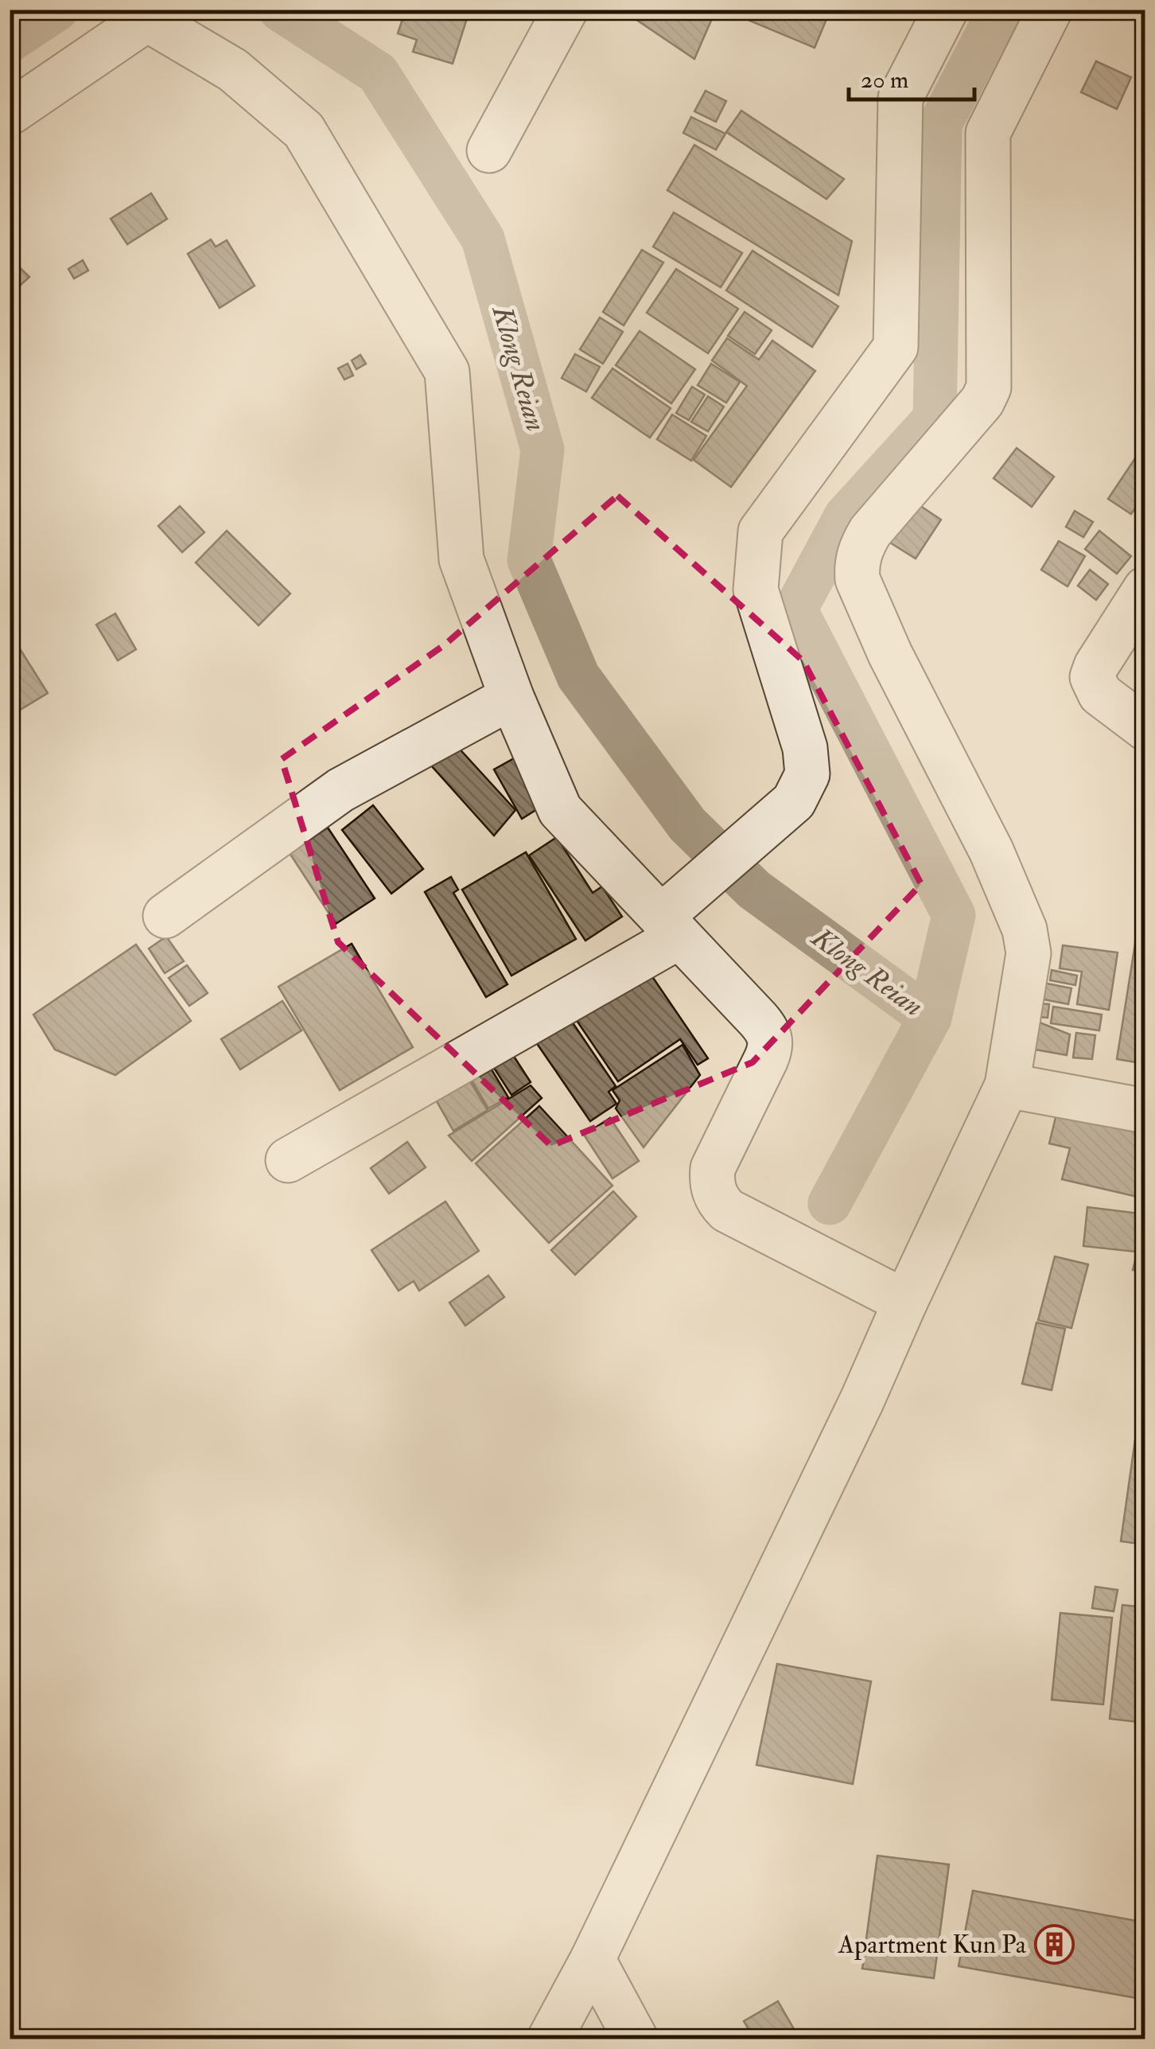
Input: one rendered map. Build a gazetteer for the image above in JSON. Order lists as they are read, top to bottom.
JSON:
{
  "water": ["Klong Reian"],
  "places": {
    "building": ["Apartment Kun Pa"]
  },
  "scale_bar": "20 m"
}
